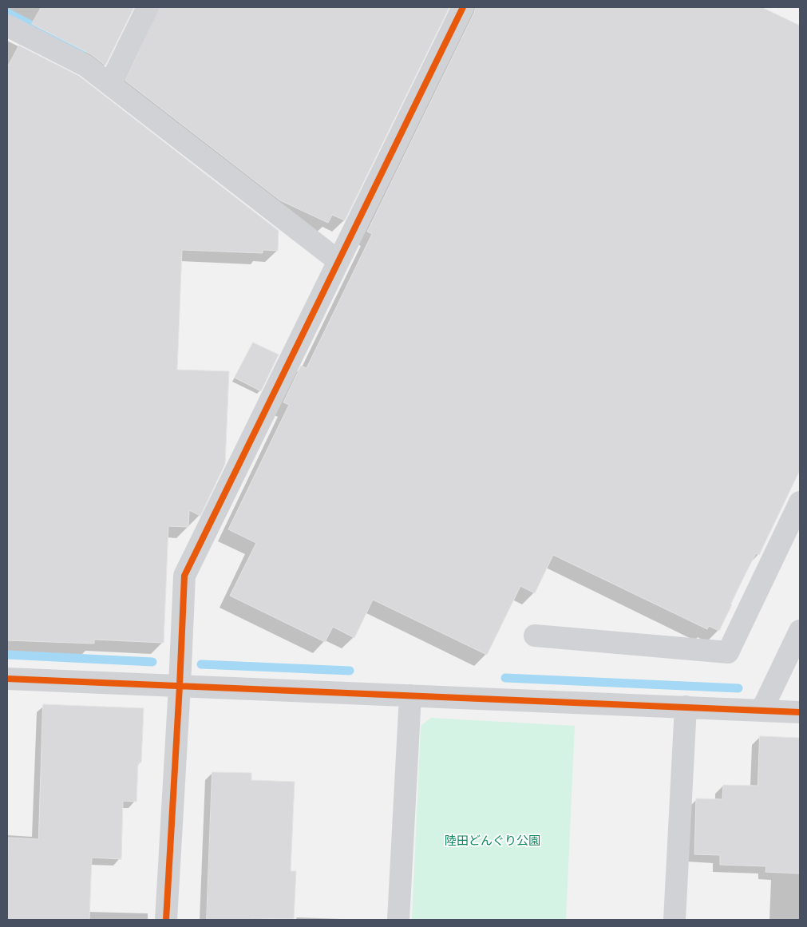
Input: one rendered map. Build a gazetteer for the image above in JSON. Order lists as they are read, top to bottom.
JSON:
{
  "parks": ["陸田どんぐり公園"]
}
